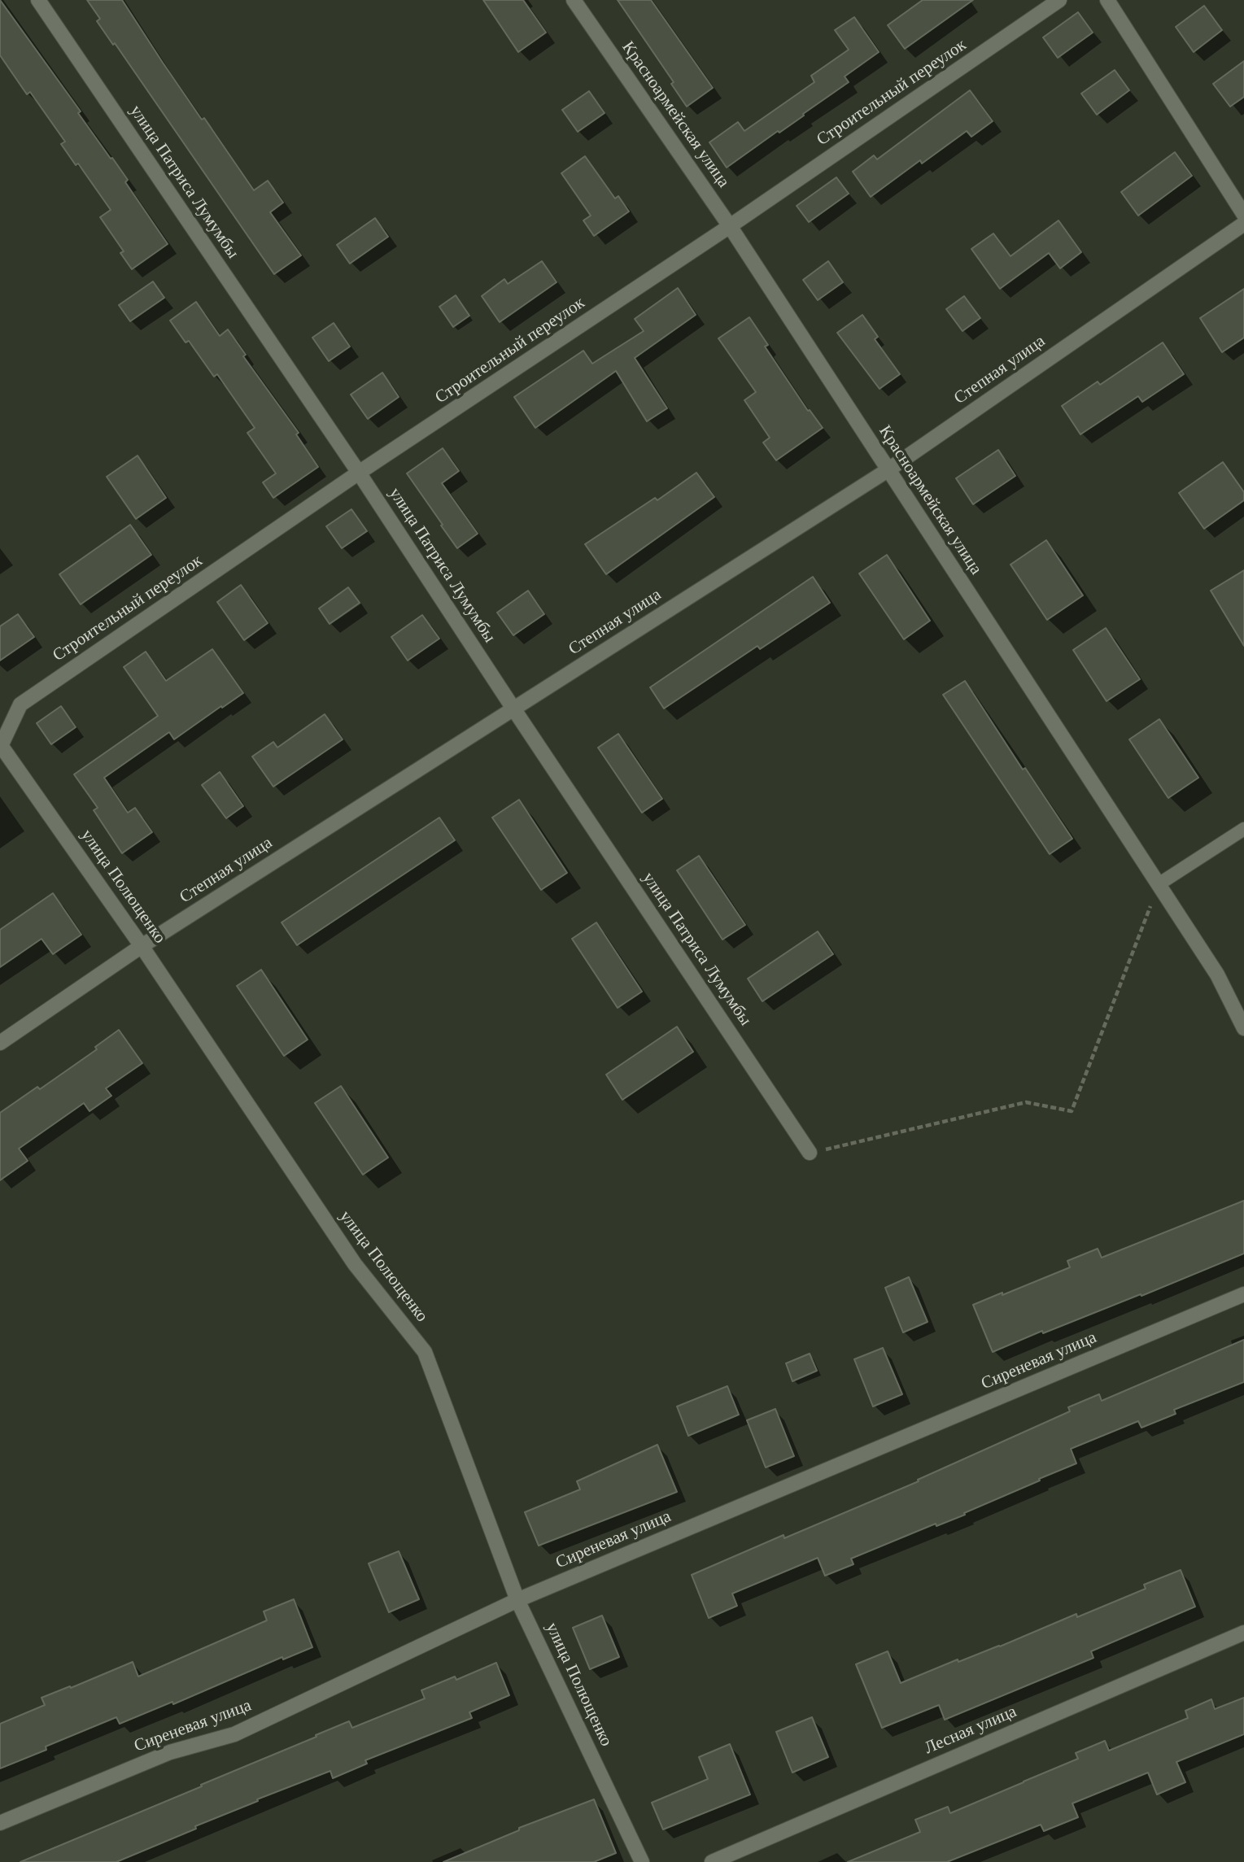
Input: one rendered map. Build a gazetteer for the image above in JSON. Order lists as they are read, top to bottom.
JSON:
{
  "streets": {
    "street": [
      "Строительный переулок",
      "Красноармейская улица",
      "улица Патриса Лумумбы",
      "Степная улица",
      "улица Полющенко",
      "Сиреневая улица",
      "Лесная улица"
    ]
  },
  "crossings": [
    ["Строительный переулок", "Красноармейская улица"],
    ["Строительный переулок", "улица Патриса Лумумбы"],
    ["Строительный переулок", "улица Полющенко"],
    ["Красноармейская улица", "Степная улица"],
    ["улица Патриса Лумумбы", "Степная улица"],
    ["Степная улица", "улица Полющенко"],
    ["улица Полющенко", "Сиреневая улица"]
  ]
}
